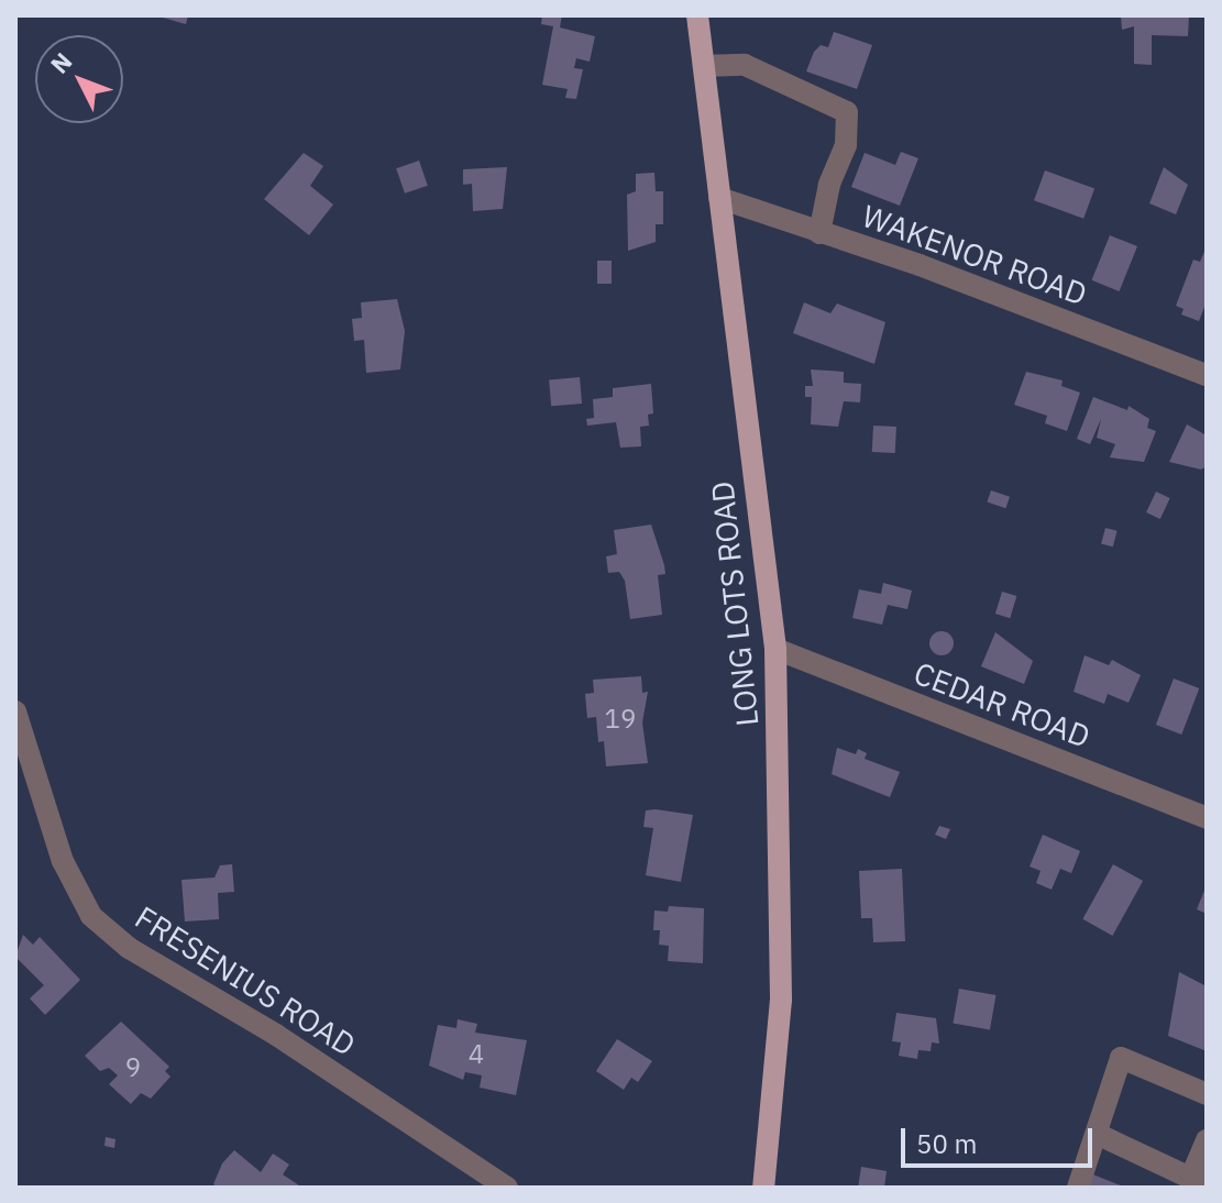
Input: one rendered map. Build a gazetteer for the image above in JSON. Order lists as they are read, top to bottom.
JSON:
{
  "streets": {
    "main road": ["LONG LOTS ROAD"],
    "street": ["WAKENOR ROAD", "CEDAR ROAD", "FRESENIUS ROAD"]
  },
  "crossings": [
    ["WAKENOR ROAD", "LONG LOTS ROAD"],
    ["LONG LOTS ROAD", "CEDAR ROAD"]
  ],
  "house_numbers": ["19", "4", "9"],
  "scale_bar": "50 m",
  "north": "top left"
}
